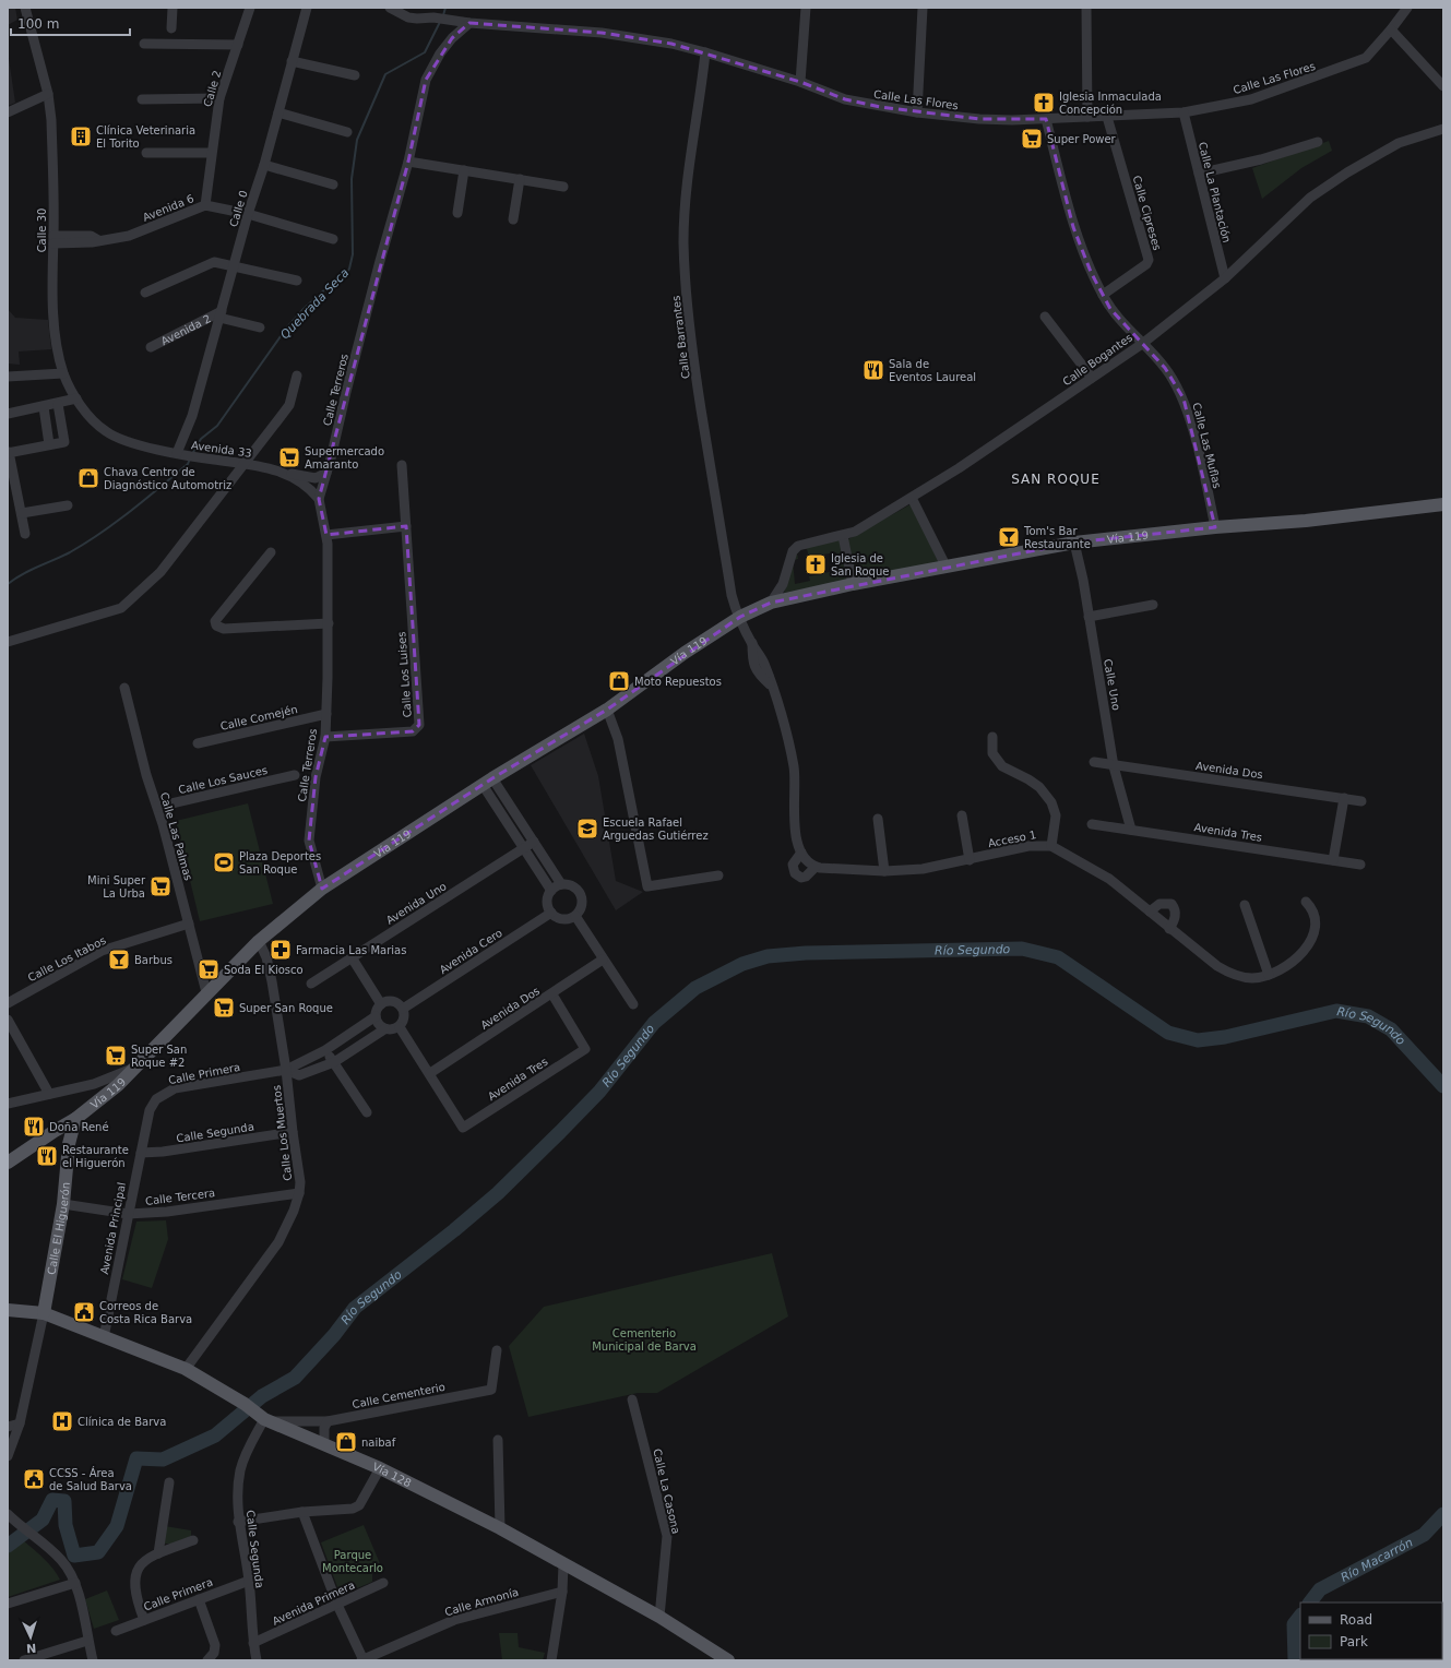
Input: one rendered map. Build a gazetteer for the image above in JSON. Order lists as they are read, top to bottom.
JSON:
{
  "streets": {
    "main road": ["Vía 119", "Calle El Higuerón", "Vía 128"],
    "street": [
      "Calle Las Flores",
      "Calle 2",
      "Calle La Plantación",
      "Avenida 6",
      "Calle 0",
      "Calle Cipreses",
      "Calle 30",
      "Avenida 2",
      "Calle Barrantes",
      "Calle Bogantes",
      "Calle Terreros",
      "Calle Las Muflas",
      "Avenida 33",
      "Calle Los Luises",
      "Calle Uno",
      "Calle Comején",
      "Avenida Dos",
      "Calle Los Sauces",
      "Avenida Tres",
      "Calle Las Palmas",
      "Acceso 1",
      "Avenida Uno",
      "Avenida Cero",
      "Calle Los Itabos",
      "Calle Primera",
      "Calle Segunda",
      "Calle Los Muertos",
      "Calle Tercera",
      "Avenida Principal",
      "Calle Cementerio",
      "Calle La Casona",
      "Calle Armonía",
      "Avenida Primera"
    ]
  },
  "crossings": [
    ["Calle Las Flores", "Calle La Plantación"],
    ["Calle Las Flores", "Calle Cipreses"],
    ["Calle Las Flores", "Calle Barrantes"],
    ["Calle Las Flores", "Calle Terreros"],
    ["Calle Las Flores", "Calle Las Muflas"],
    ["Calle 2", "Avenida 6"],
    ["Calle La Plantación", "Calle Bogantes"],
    ["Avenida 6", "Calle 0"],
    ["Avenida 6", "Calle 30"],
    ["Calle 0", "Avenida 2"],
    ["Calle 0", "Avenida 33"],
    ["Calle Cipreses", "Calle Las Muflas"],
    ["Calle 30", "Avenida 33"],
    ["Calle Barrantes", "Vía 119"],
    ["Calle Bogantes", "Calle Las Muflas"],
    ["Calle Bogantes", "Vía 119"],
    ["Calle Terreros", "Avenida 33"],
    ["Calle Terreros", "Vía 119"],
    ["Calle Terreros", "Calle Los Luises"],
    ["Calle Terreros", "Calle Comején"],
    ["Calle Las Muflas", "Vía 119"],
    ["Vía 119", "Calle Uno"],
    ["Vía 119", "Calle Las Palmas"],
    ["Vía 119", "Calle Los Muertos"],
    ["Vía 119", "Calle El Higuerón"],
    ["Calle Uno", "Avenida Dos"],
    ["Calle Uno", "Avenida Tres"],
    ["Avenida Dos", "Avenida Tres"],
    ["Calle Los Sauces", "Calle Las Palmas"],
    ["Calle Las Palmas", "Calle Los Itabos"],
    ["Calle Primera", "Calle Segunda"],
    ["Calle Primera", "Calle Los Muertos"],
    ["Calle Primera", "Avenida Principal"],
    ["Calle Segunda", "Calle Los Muertos"],
    ["Calle Segunda", "Avenida Principal"],
    ["Calle Segunda", "Calle Cementerio"],
    ["Calle Segunda", "Vía 128"],
    ["Calle Segunda", "Avenida Primera"],
    ["Calle Los Muertos", "Calle Tercera"],
    ["Calle Los Muertos", "Vía 128"],
    ["Calle Tercera", "Avenida Principal"],
    ["Calle Tercera", "Calle El Higuerón"],
    ["Avenida Principal", "Vía 128"],
    ["Calle El Higuerón", "Vía 128"],
    ["Calle Cementerio", "Vía 128"],
    ["Vía 128", "Calle La Casona"]
  ],
  "districts": ["SAN ROQUE"],
  "water": ["Quebrada Seca", "Río Segundo", "Río Macarrón"],
  "parks": ["Cementerio Municipal de Barva", "Parque Montecarlo"],
  "places": {
    "church": ["Iglesia Inmaculada Concepción", "Iglesia de San Roque"],
    "building": ["Clínica Veterinaria El Torito"],
    "supermarket": [
      "Super Power",
      "Supermercado Amaranto",
      "Mini Super La Urba",
      "Soda El Kiosco",
      "Super San Roque",
      "Super San Roque #2"
    ],
    "restaurant": ["Sala de Eventos Laureal", "Doña René", "Restaurante el Higuerón"],
    "shop": ["Chava Centro de Diagnóstico Automotriz", "Moto Repuestos", "naibaf"],
    "bar": ["Tom's Bar Restaurante", "Barbus"],
    "school or university": ["Escuela Rafael Arguedas Gutiérrez"],
    "sports": ["Plaza Deportes San Roque"],
    "pharmacy": ["Farmacia Las Marias"],
    "public building": ["Correos de Costa Rica Barva", "CCSS - Área de Salud Barva"],
    "hospital": ["Clínica de Barva"]
  },
  "legend": ["Road", "Park"],
  "scale_bar": "100 m",
  "north": "bottom"
}
